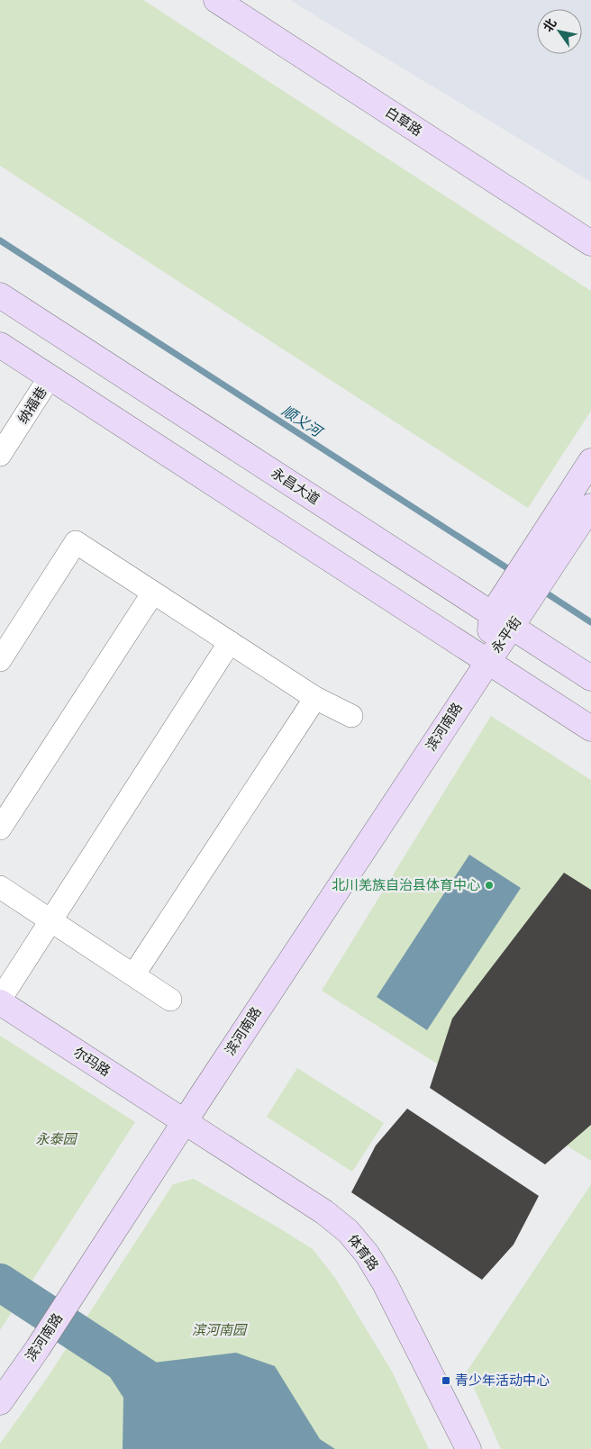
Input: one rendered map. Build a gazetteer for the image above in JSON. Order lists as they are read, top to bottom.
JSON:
{
  "streets": {
    "street": [
      "白草路",
      "纳福巷",
      "永昌大道",
      "永平街",
      "滨河南路",
      "尔玛路",
      "体育路"
    ]
  },
  "crossings": [
    ["永昌大道", "永平街"],
    ["永平街", "滨河南路"],
    ["滨河南路", "尔玛路"],
    ["滨河南路", "体育路"],
    ["尔玛路", "体育路"]
  ],
  "water": ["顺义河"],
  "parks": ["永泰园", "滨河南园"],
  "places": {
    "other": ["北川羌族自治县体育中心"],
    "transit": ["青少年活动中心"]
  },
  "north": "top left"
}
